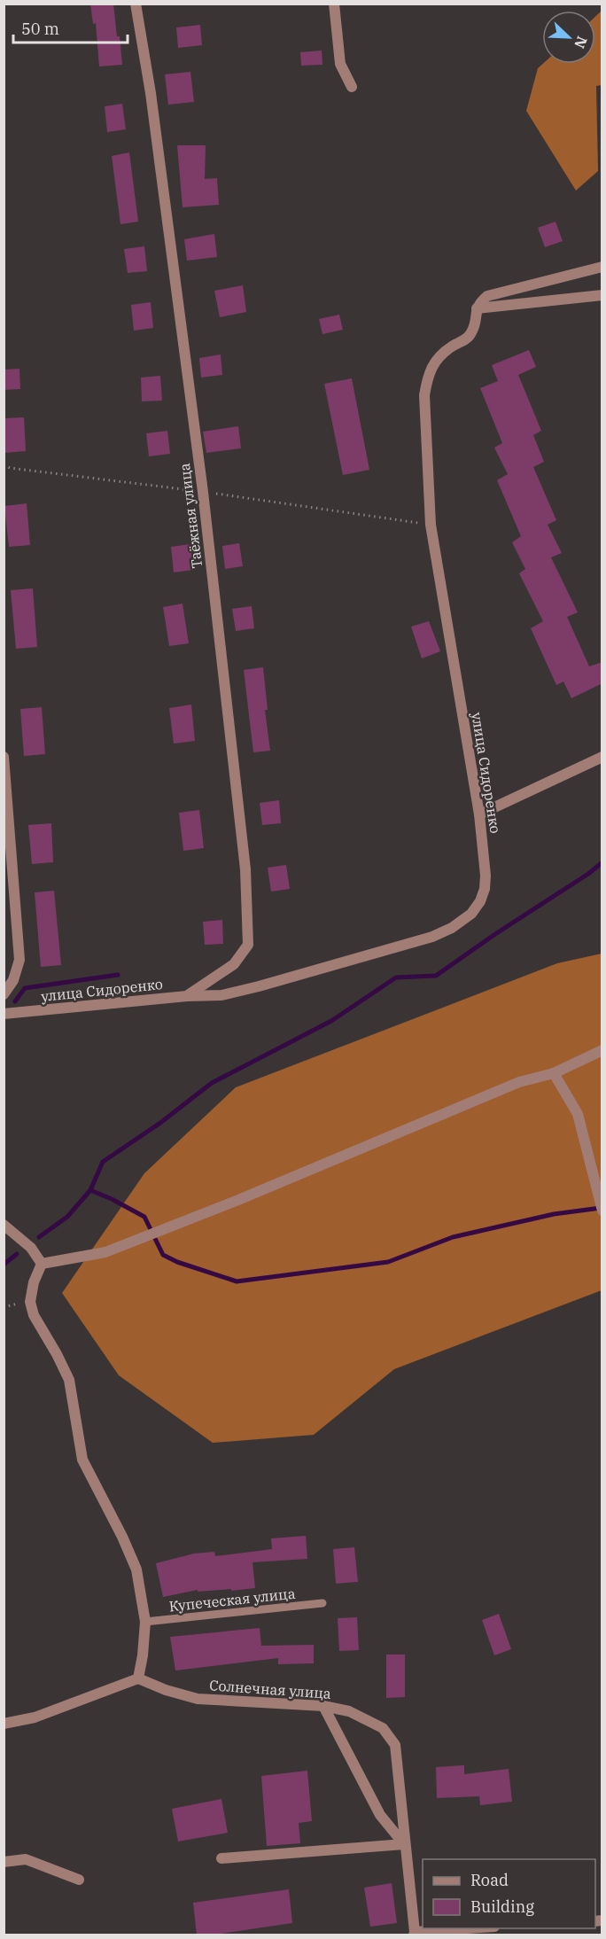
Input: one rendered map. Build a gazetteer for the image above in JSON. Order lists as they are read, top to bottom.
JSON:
{
  "streets": {
    "street": ["Таёжная улица", "улица Сидоренко", "Солнечная улица"],
    "lane": ["Купеческая улица"]
  },
  "crossings": [
    ["Таёжная улица", "улица Сидоренко"]
  ],
  "legend": ["Road", "Building"],
  "scale_bar": "50 m",
  "north": "bottom right"
}
